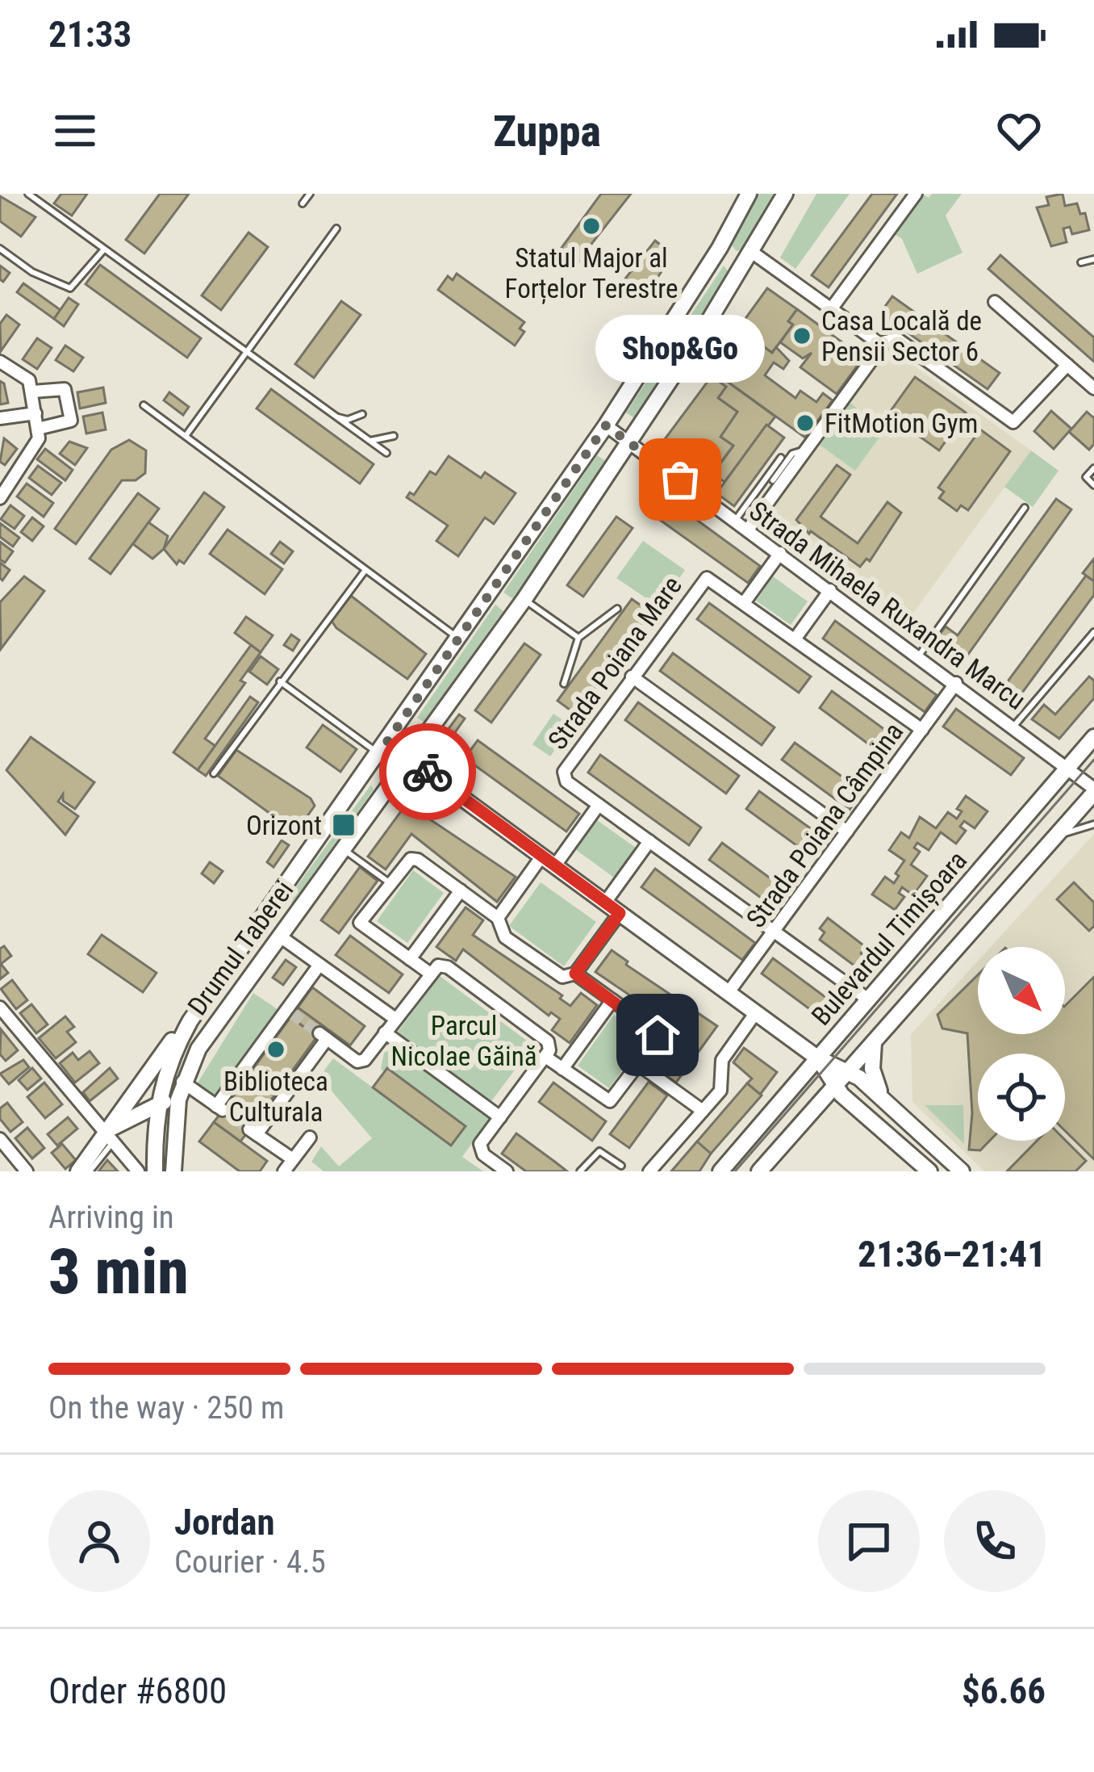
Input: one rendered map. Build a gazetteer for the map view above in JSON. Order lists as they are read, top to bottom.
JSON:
{
  "streets": {
    "main road": ["Bulevardul Timișoara", "Drumul Taberei"],
    "street": ["Strada Mihaela Ruxandra Marcu", "Strada Poiana Mare", "Strada Poiana Câmpina"]
  },
  "crossings": [
    ["Strada Mihaela Ruxandra Marcu", "Strada Poiana Câmpina"],
    ["Strada Mihaela Ruxandra Marcu", "Bulevardul Timișoara"],
    ["Strada Mihaela Ruxandra Marcu", "Drumul Taberei"],
    ["Strada Poiana Mare", "Strada Poiana Câmpina"],
    ["Strada Poiana Mare", "Bulevardul Timișoara"]
  ],
  "parks": ["Parcul Nicolae Găină"],
  "places": {
    "other": [
      "Statul Major al Forțelor Terestre",
      "Casa Locală de Pensii Sector 6",
      "FitMotion Gym",
      "Shop&Go",
      "Biblioteca Culturala"
    ],
    "transit": ["Orizont"]
  },
  "north": "bottom right",
  "page": {
    "status": "21:33",
    "header": "Zuppa",
    "bubble": "Shop&Go",
    "heading": ["3 min", "Arriving in", "21:36–21:41"],
    "panel": [
      "Jordan",
      "Courier · 4.5",
      "Order #6800",
      "$6.66"
    ],
    "bar": "On the way · 250 m"
  }
}
